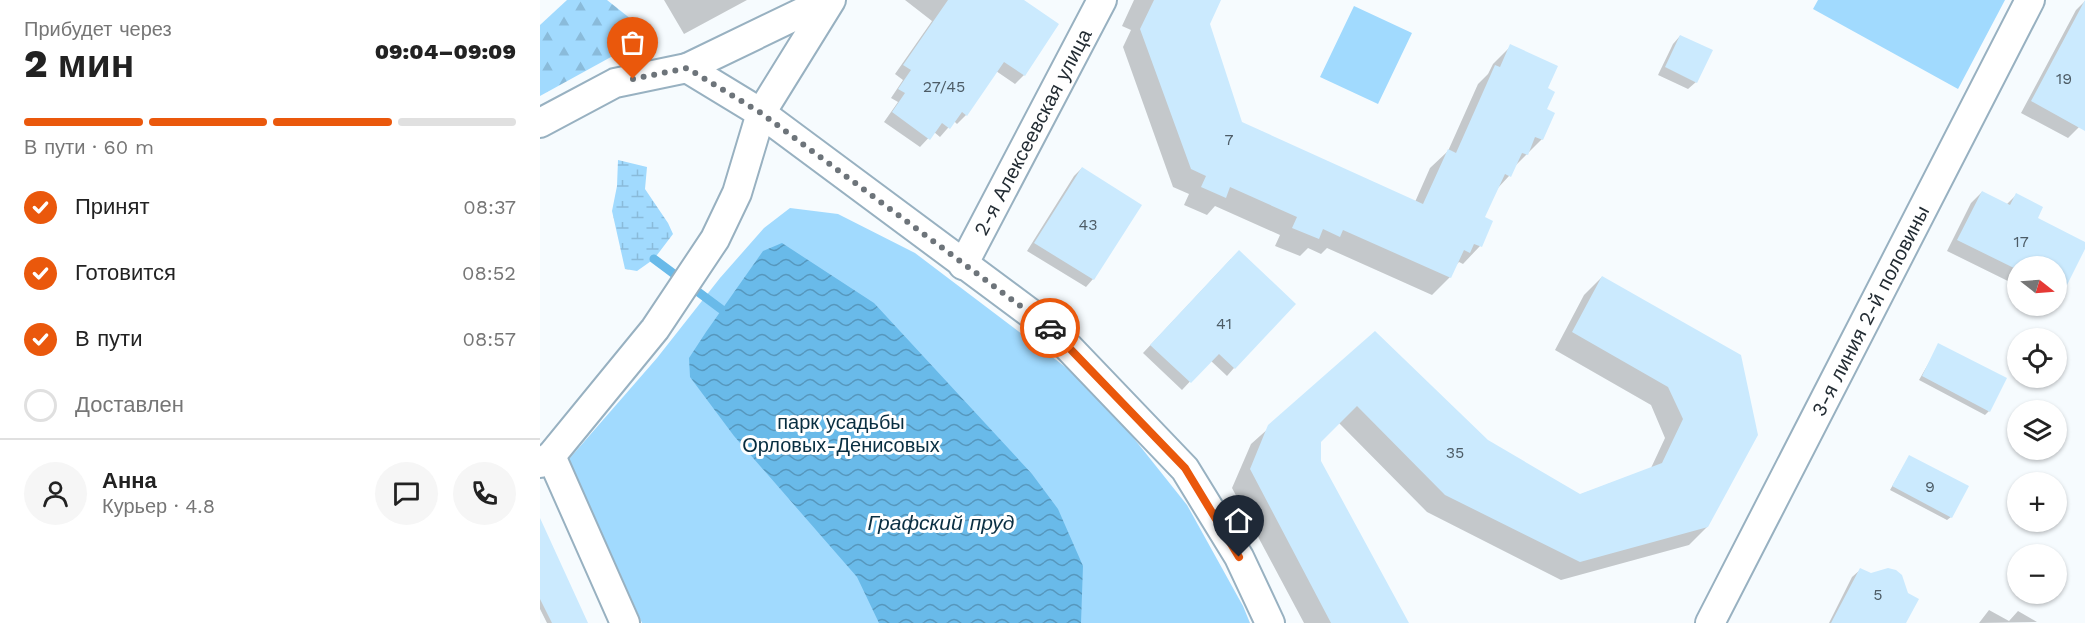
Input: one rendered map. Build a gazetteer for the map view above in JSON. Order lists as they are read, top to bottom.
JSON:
{
  "streets": {
    "street": ["2-я Алексеевская улица", "3-я линия 2-й половины"]
  },
  "water": ["Графский пруд"],
  "parks": ["парк усадьбы Орловых-Денисовых"],
  "house_numbers": [
    "19",
    "27/45",
    "7",
    "43",
    "17",
    "41",
    "35",
    "9",
    "5"
  ],
  "north": "right",
  "page": {
    "heading": ["2 мин", "Прибудет через", "09:04–09:09"],
    "panel": ["Анна", "Курьер · 4.8"],
    "bar": "В пути · 60 m",
    "list": [
      ["Принят", "08:37"],
      ["Готовится", "08:52"],
      ["В пути", "08:57"],
      "Доставлен"
    ],
    "map_buttons": ["+", "−"]
  }
}
